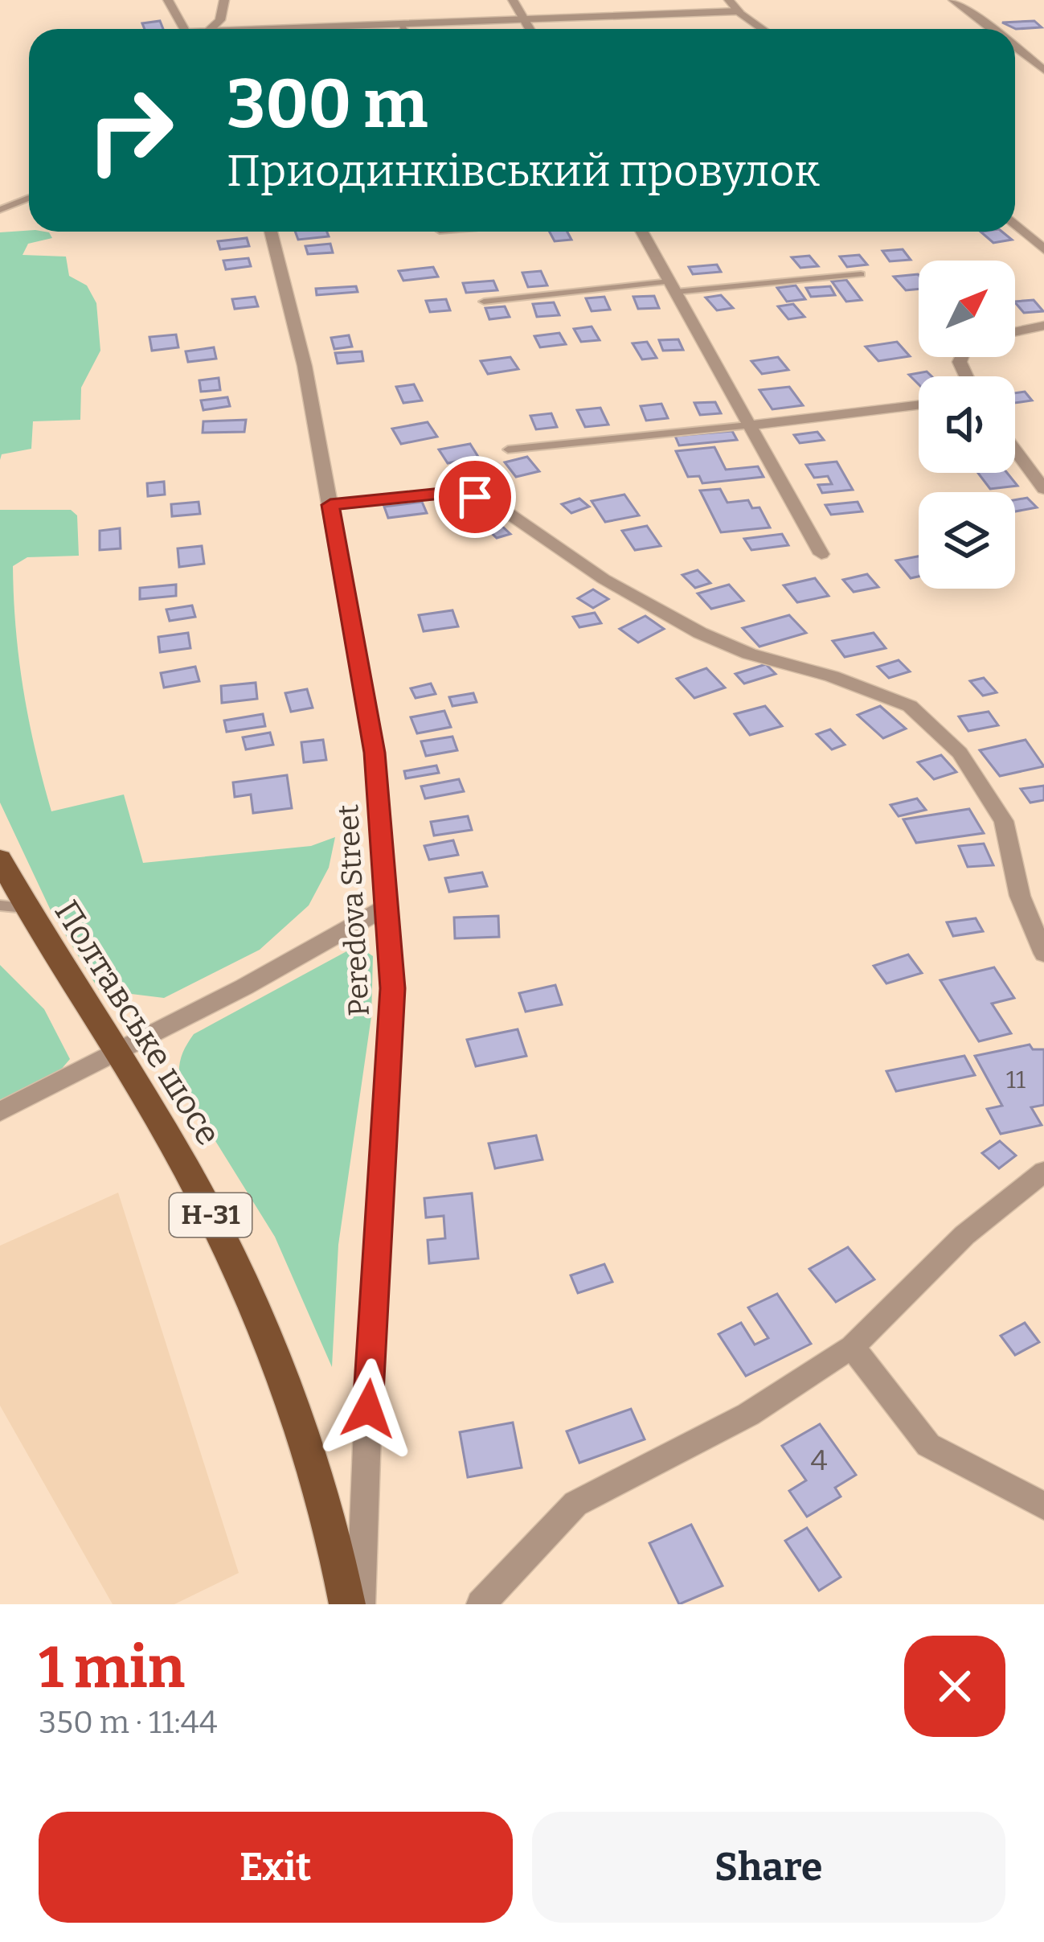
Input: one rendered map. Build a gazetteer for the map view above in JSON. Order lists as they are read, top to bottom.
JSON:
{
  "streets": {
    "main road": ["Полтавське шосе", "Н-31"],
    "street": ["Peredova Street"]
  },
  "house_numbers": ["11", "4"],
  "north": "top right",
  "page": {
    "turn": ["300 m", "Приодинківський провулок"],
    "heading": ["1 min", "350 m · 11:44"],
    "buttons": ["Exit", "Share"]
  }
}
